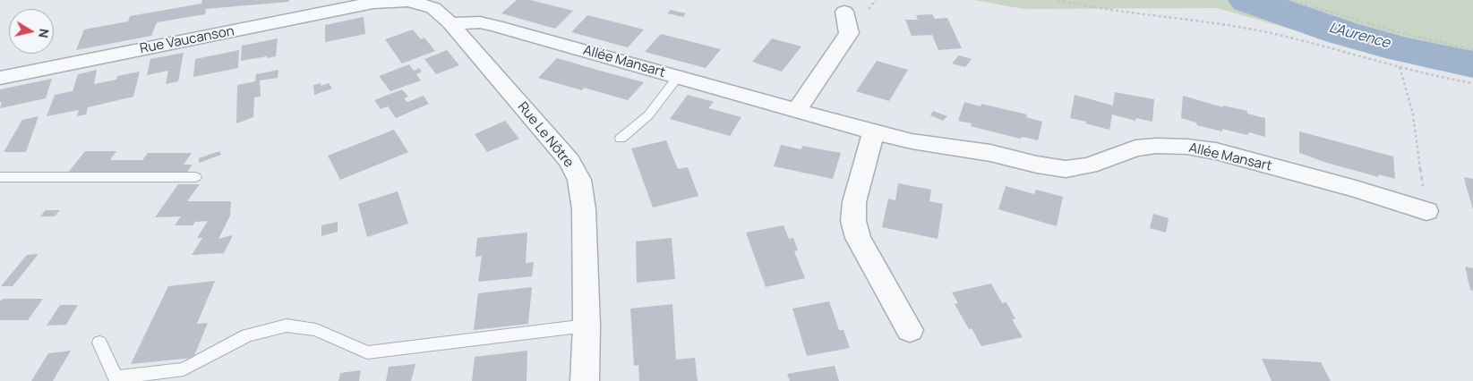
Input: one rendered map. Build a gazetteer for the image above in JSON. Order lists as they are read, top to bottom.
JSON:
{
  "streets": {
    "street": ["Rue Vaucanson", "Allée Mansart", "Rue Le Nôtre"]
  },
  "crossings": [
    ["Rue Vaucanson", "Rue Le Nôtre"],
    ["Allée Mansart", "Rue Le Nôtre"]
  ],
  "water": ["L'Aurence"],
  "north": "right"
}
